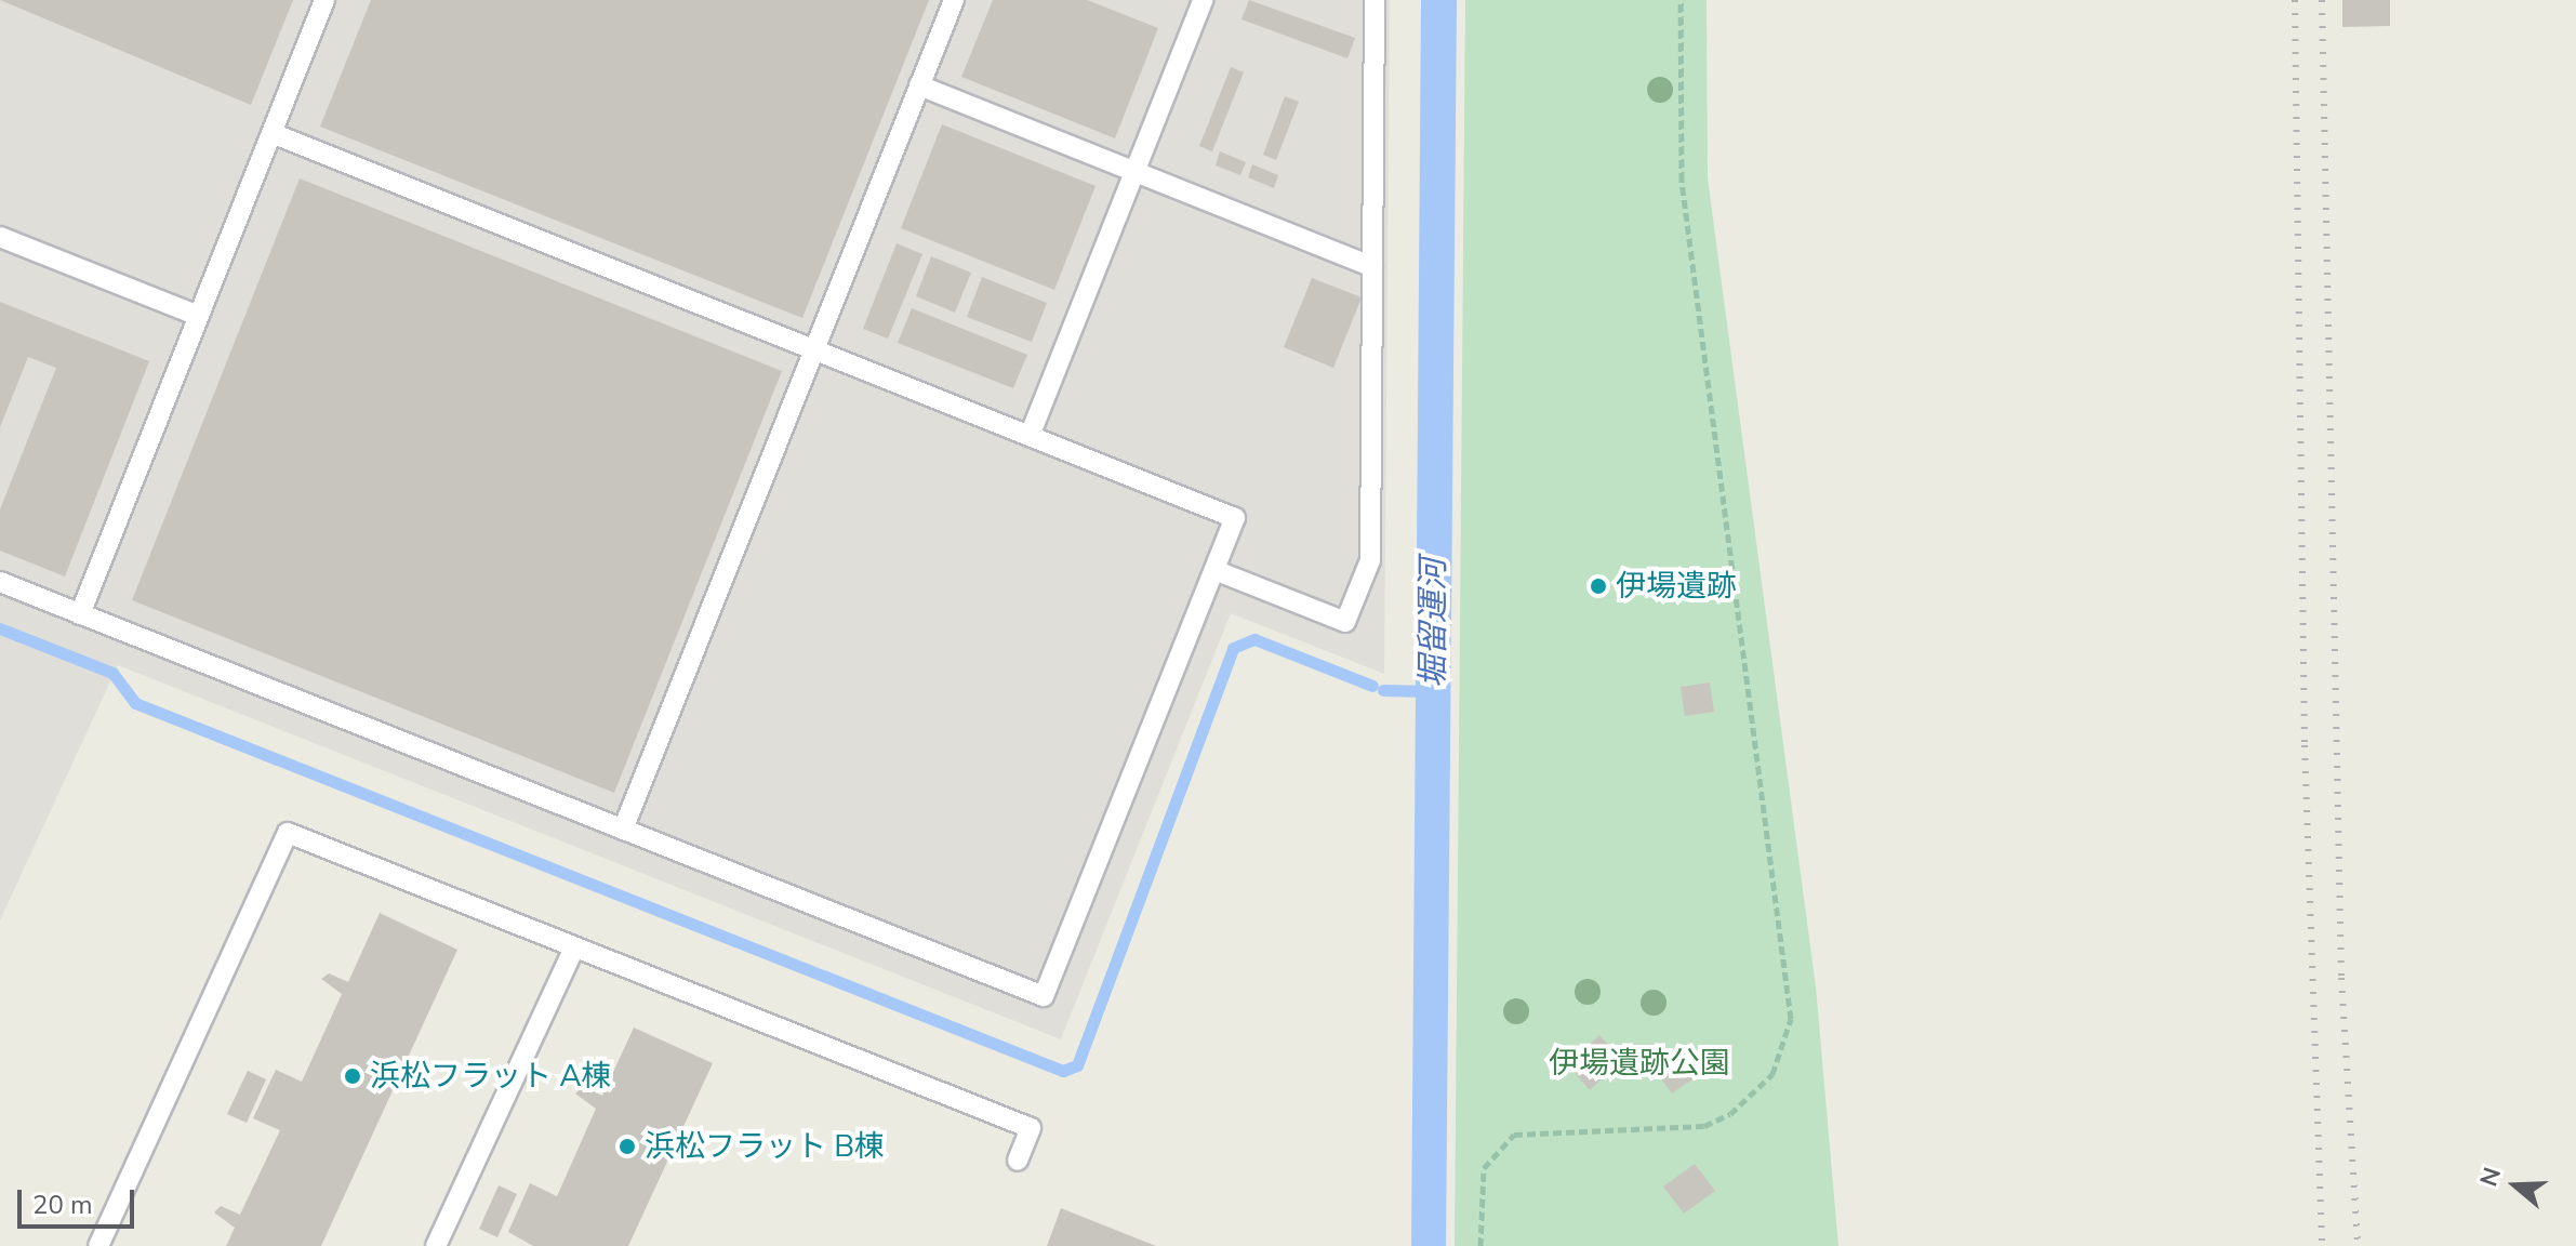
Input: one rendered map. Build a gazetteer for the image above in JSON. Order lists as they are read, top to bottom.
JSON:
{
  "water": ["堀留運河"],
  "parks": ["伊場遺跡公園"],
  "places": ["伊場遺跡", "浜松フラット A棟", "浜松フラット B棟"],
  "scale_bar": "20 m",
  "north": "left"
}
